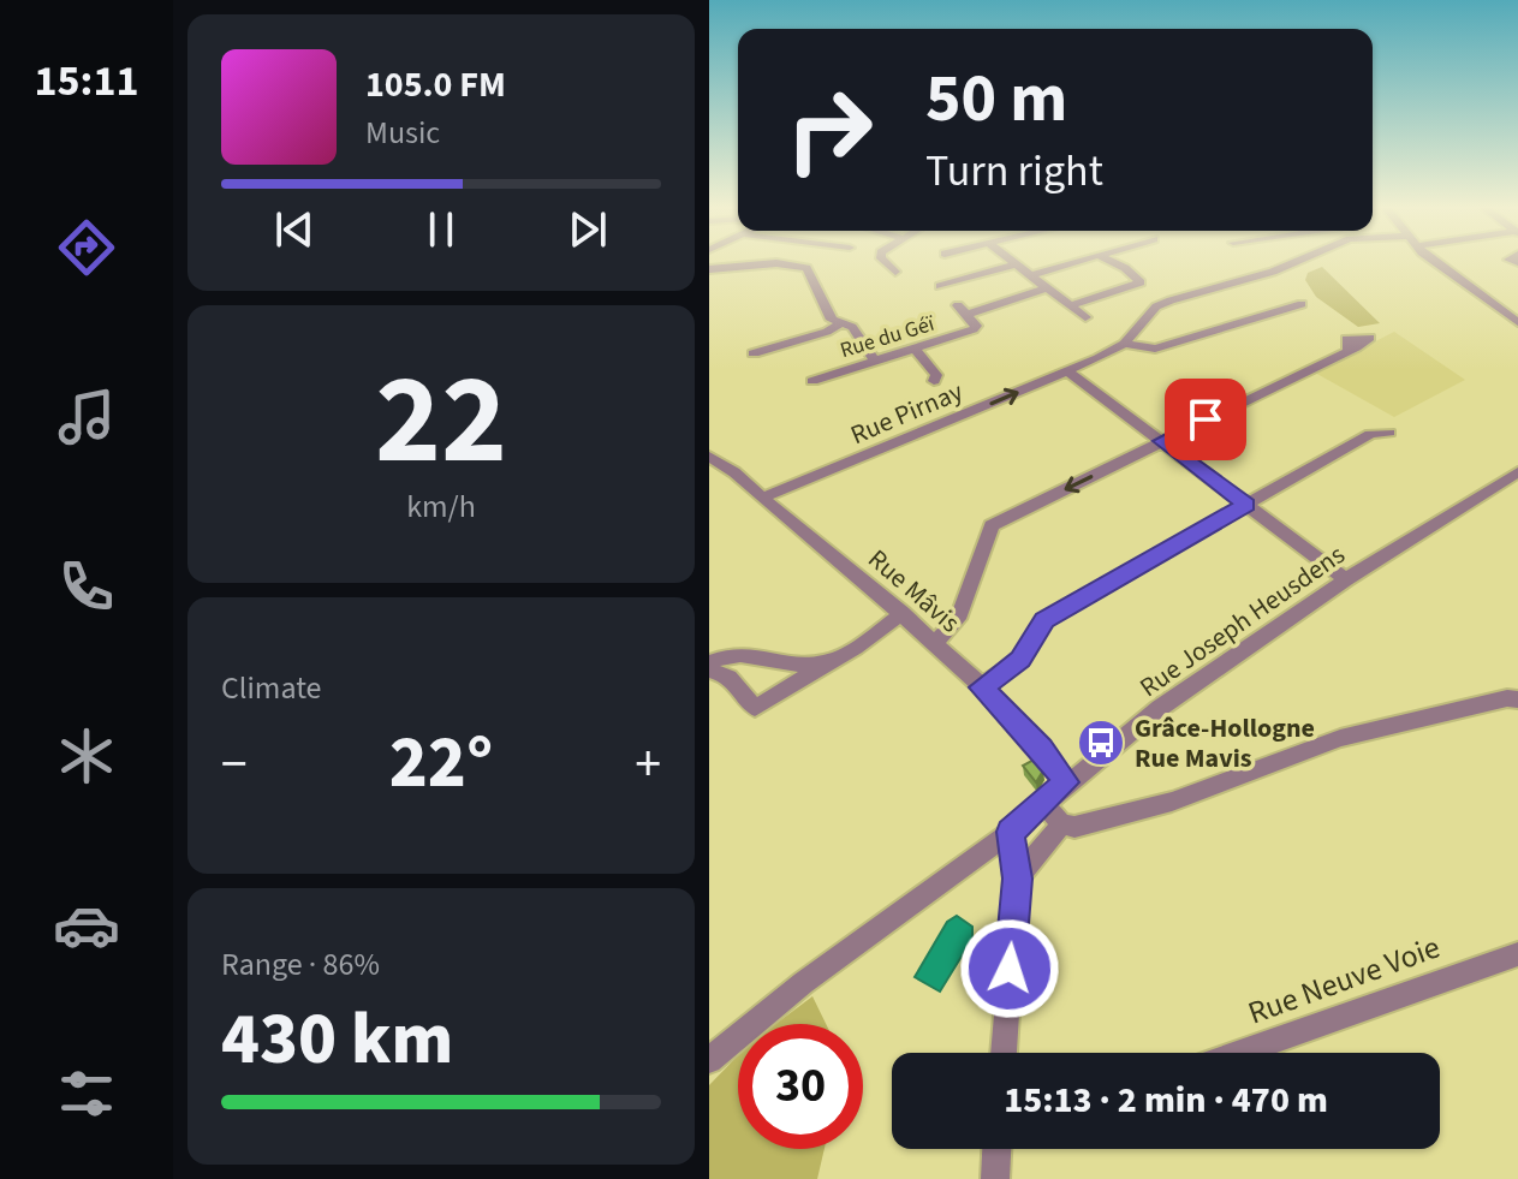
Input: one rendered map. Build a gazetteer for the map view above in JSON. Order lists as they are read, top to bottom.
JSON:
{
  "streets": {
    "street": [
      "Rue du Géï",
      "Rue Pirnay",
      "Rue Mâvis",
      "Rue Joseph Heusdens",
      "Rue Neuve Voie"
    ]
  },
  "crossings": [
    ["Rue Pirnay", "Rue Mâvis"],
    ["Rue Mâvis", "Rue Joseph Heusdens"]
  ],
  "places": {
    "bus stop": ["Grâce-Hollogne Rue Mavis"]
  },
  "page": {
    "tabs": "15:11",
    "turn": ["50 m", "Turn right"],
    "song": ["105.0 FM", "Music"],
    "tile": [
      ["22", "km/h"],
      "Climate",
      ["Range · 86%", "430 km"]
    ],
    "heat": ["−", "22°", "+"],
    "limit": "30",
    "trip": "15:13 · 2 min · 470 m"
  }
}
